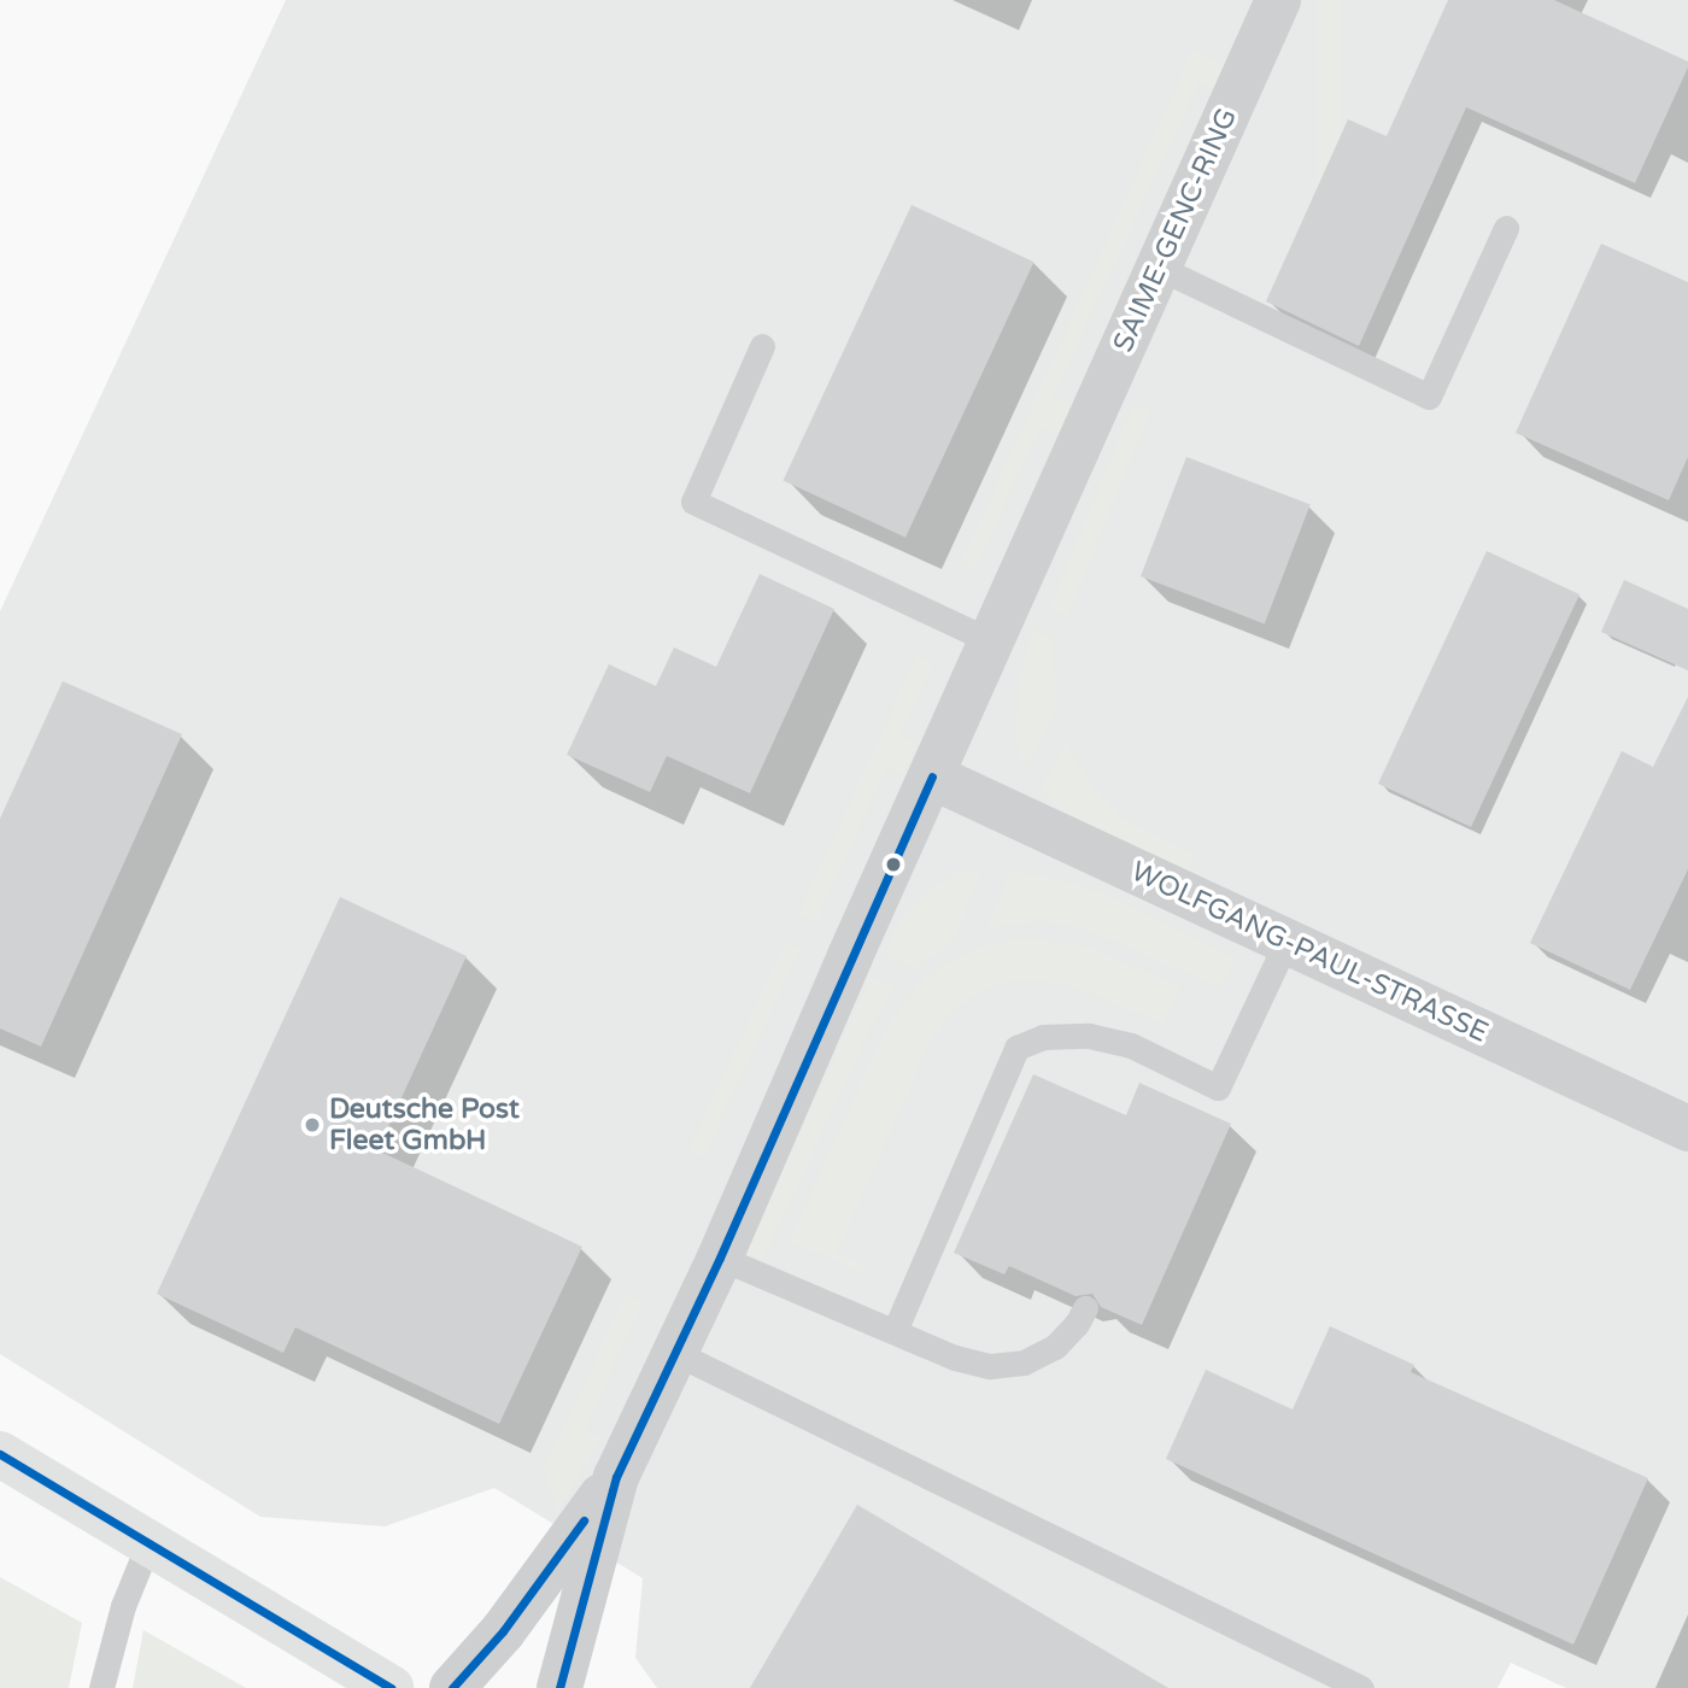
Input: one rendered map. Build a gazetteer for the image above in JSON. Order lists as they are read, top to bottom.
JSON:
{
  "streets": {
    "street": ["SAIME-GENC-RING", "WOLFGANG-PAUL-STRASSE"]
  },
  "crossings": [
    ["SAIME-GENC-RING", "WOLFGANG-PAUL-STRASSE"]
  ],
  "places": ["Deutsche Post Fleet GmbH"]
}
